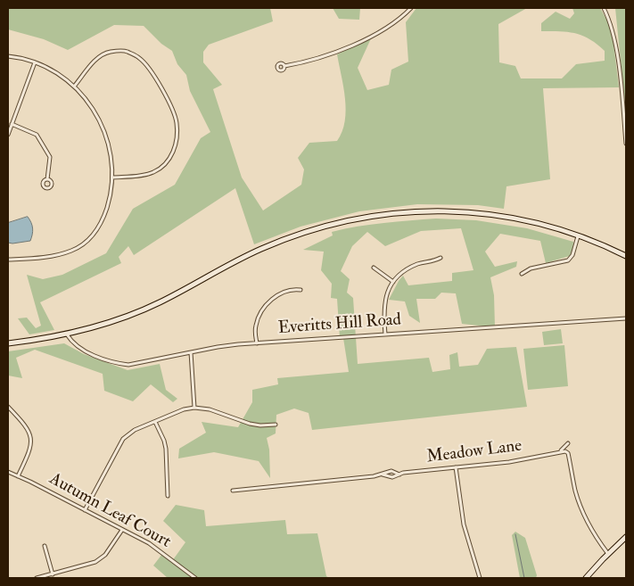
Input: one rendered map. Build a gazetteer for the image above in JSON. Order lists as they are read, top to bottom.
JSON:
{
  "streets": {
    "street": ["Everitts Hill Road", "Meadow Lane", "Autumn Leaf Court"]
  }
}
